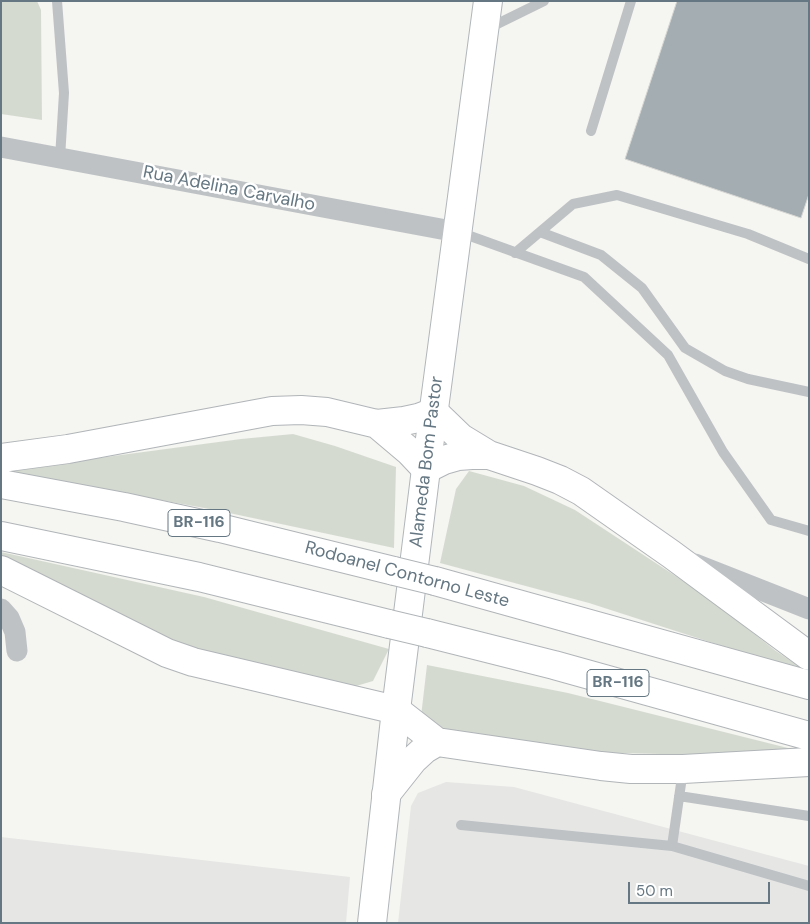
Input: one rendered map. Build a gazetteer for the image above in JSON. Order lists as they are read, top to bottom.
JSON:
{
  "streets": {
    "main road": ["Alameda Bom Pastor", "BR-116", "Rodoanel Contorno Leste"],
    "street": ["Rua Adelina Carvalho"]
  },
  "crossings": [
    ["Rua Adelina Carvalho", "Alameda Bom Pastor"]
  ],
  "scale_bar": "50 m"
}
